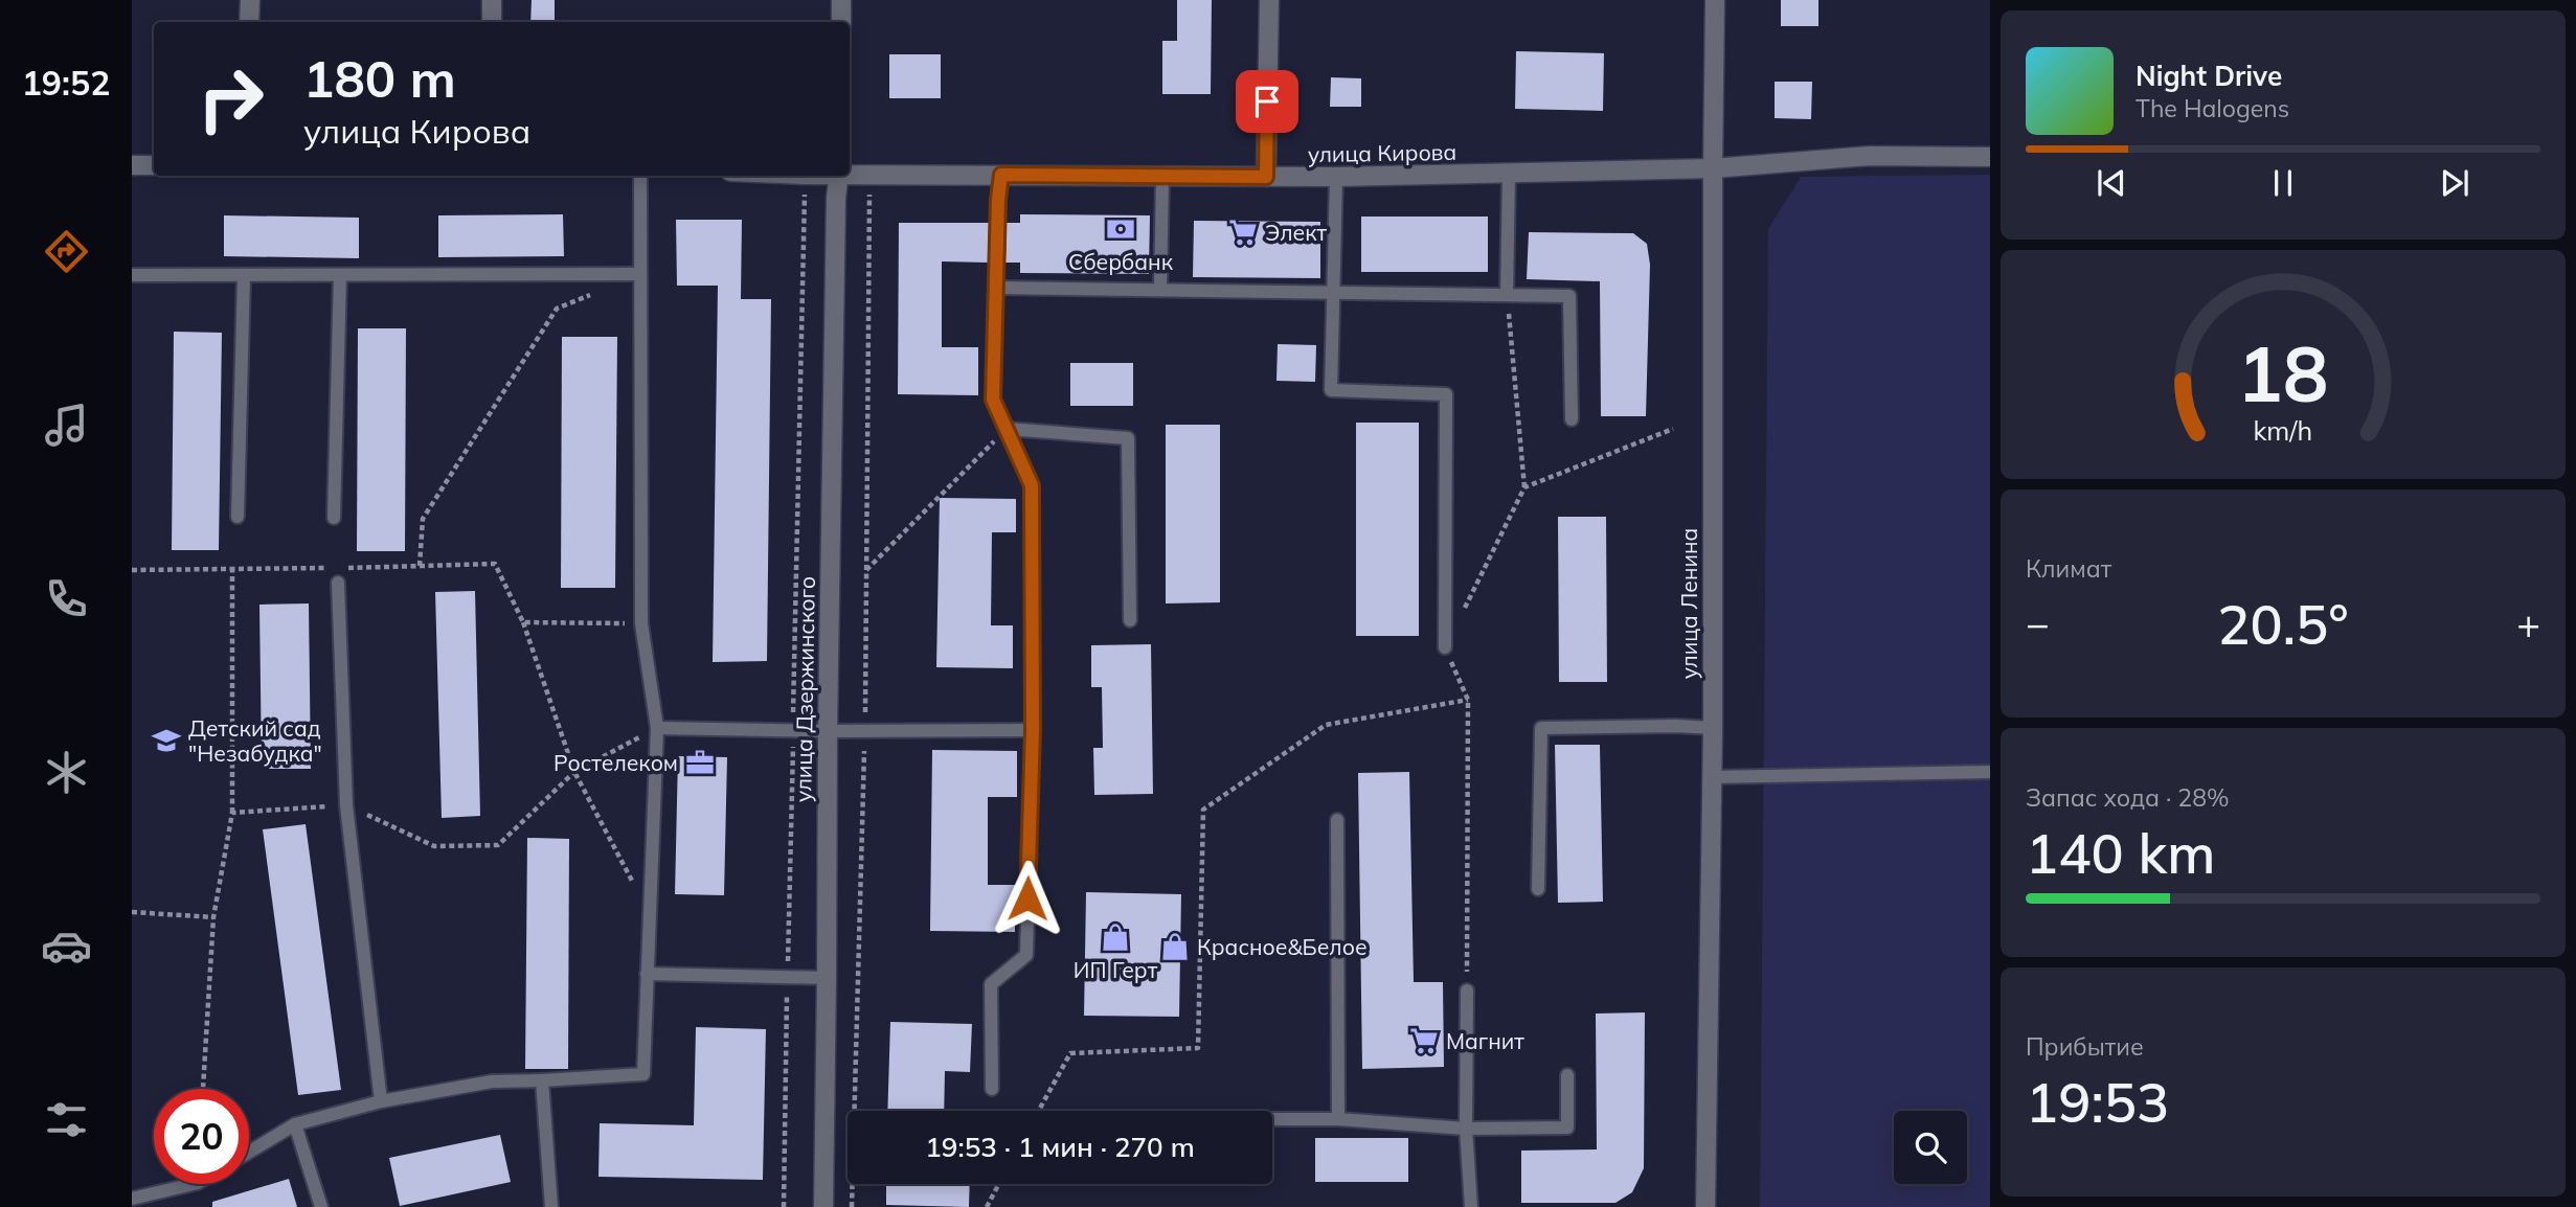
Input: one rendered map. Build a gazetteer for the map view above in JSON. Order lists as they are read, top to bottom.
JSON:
{
  "streets": {
    "street": ["улица Кирова", "улица Ленина", "улица Дзержинского"]
  },
  "crossings": [
    ["улица Кирова", "улица Ленина"]
  ],
  "places": {
    "bank": ["Сбербанк"],
    "supermarket": ["Элект", "Магнит"],
    "school or university": ["Детский сад \"Незабудка\""],
    "office": ["Ростелеком"],
    "shop": ["ИП Герт", "Красное&Белое"]
  },
  "page": {
    "tabs": "19:52",
    "turn": ["180 m", "улица Кирова"],
    "song": ["Night Drive", "The Halogens"],
    "tile": [
      "Климат",
      ["Запас хода · 28%", "140 km"],
      ["Прибытие", "19:53"]
    ],
    "heat": ["−", "20.5°", "+"],
    "limit": "20",
    "trip": "19:53 · 1 мин · 270 m",
    "gauge": ["18", "km/h"]
  }
}
